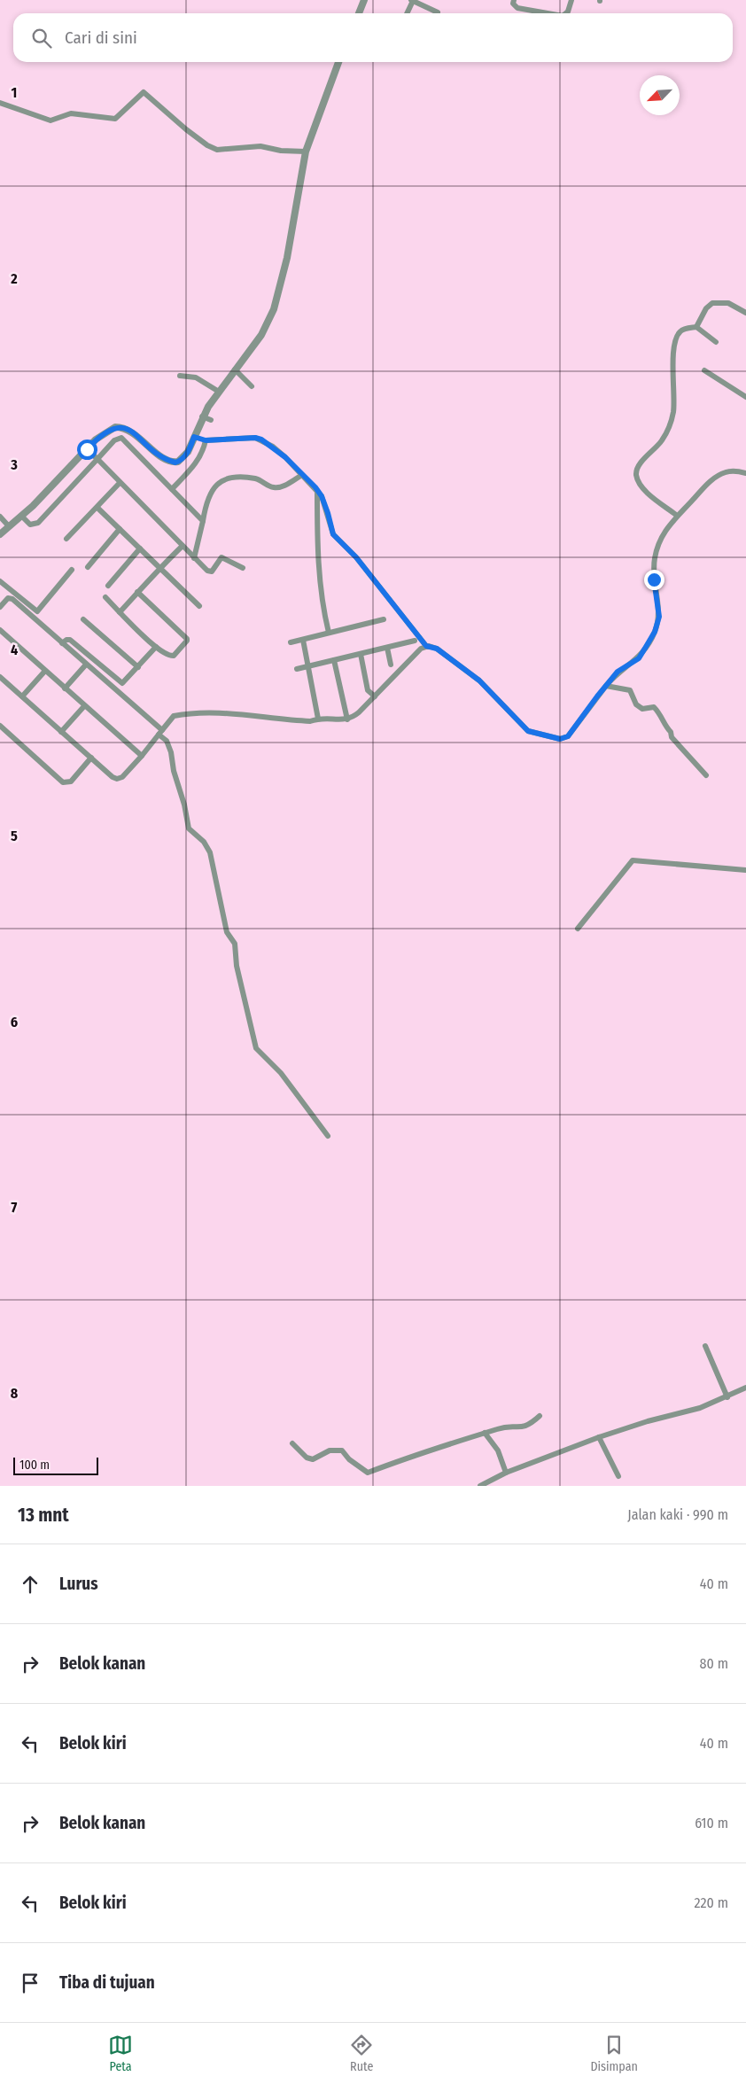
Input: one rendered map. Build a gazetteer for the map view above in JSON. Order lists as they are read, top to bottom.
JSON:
{
  "scale_bar": "100 m",
  "north": "bottom left",
  "page": {
    "search": "Cari di sini",
    "scale": "100 m",
    "heading": ["13 mnt", "Jalan kaki · 990 m"],
    "list": [
      ["Lurus", "40 m"],
      ["Belok kanan", "80 m"],
      ["Belok kiri", "40 m"],
      ["Belok kanan", "610 m"],
      ["Belok kiri", "220 m"],
      "Tiba di tujuan"
    ],
    "nav": ["Peta", "Rute", "Disimpan"]
  },
  "grid": {
    "rows": [
      "1",
      "2",
      "3",
      "4",
      "5",
      "6",
      "7",
      "8"
    ]
  }
}
